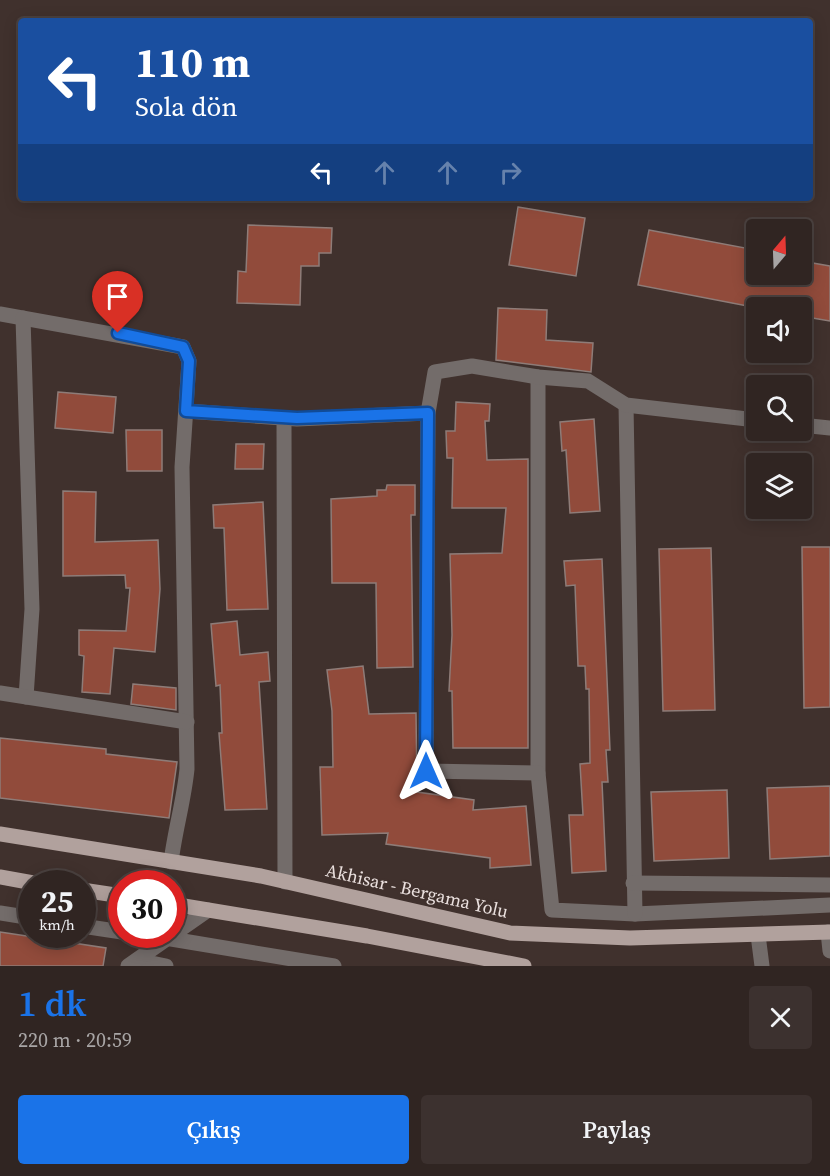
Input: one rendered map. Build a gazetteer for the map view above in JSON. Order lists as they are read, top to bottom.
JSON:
{
  "streets": {
    "main road": ["Akhisar - Bergama Yolu"]
  },
  "north": "top",
  "page": {
    "turn": ["110 m", "Sola dön"],
    "speed": "25 km/h",
    "limit": "30",
    "heading": ["1 dk", "220 m · 20:59"],
    "buttons": ["Çıkış", "Paylaş"]
  }
}
